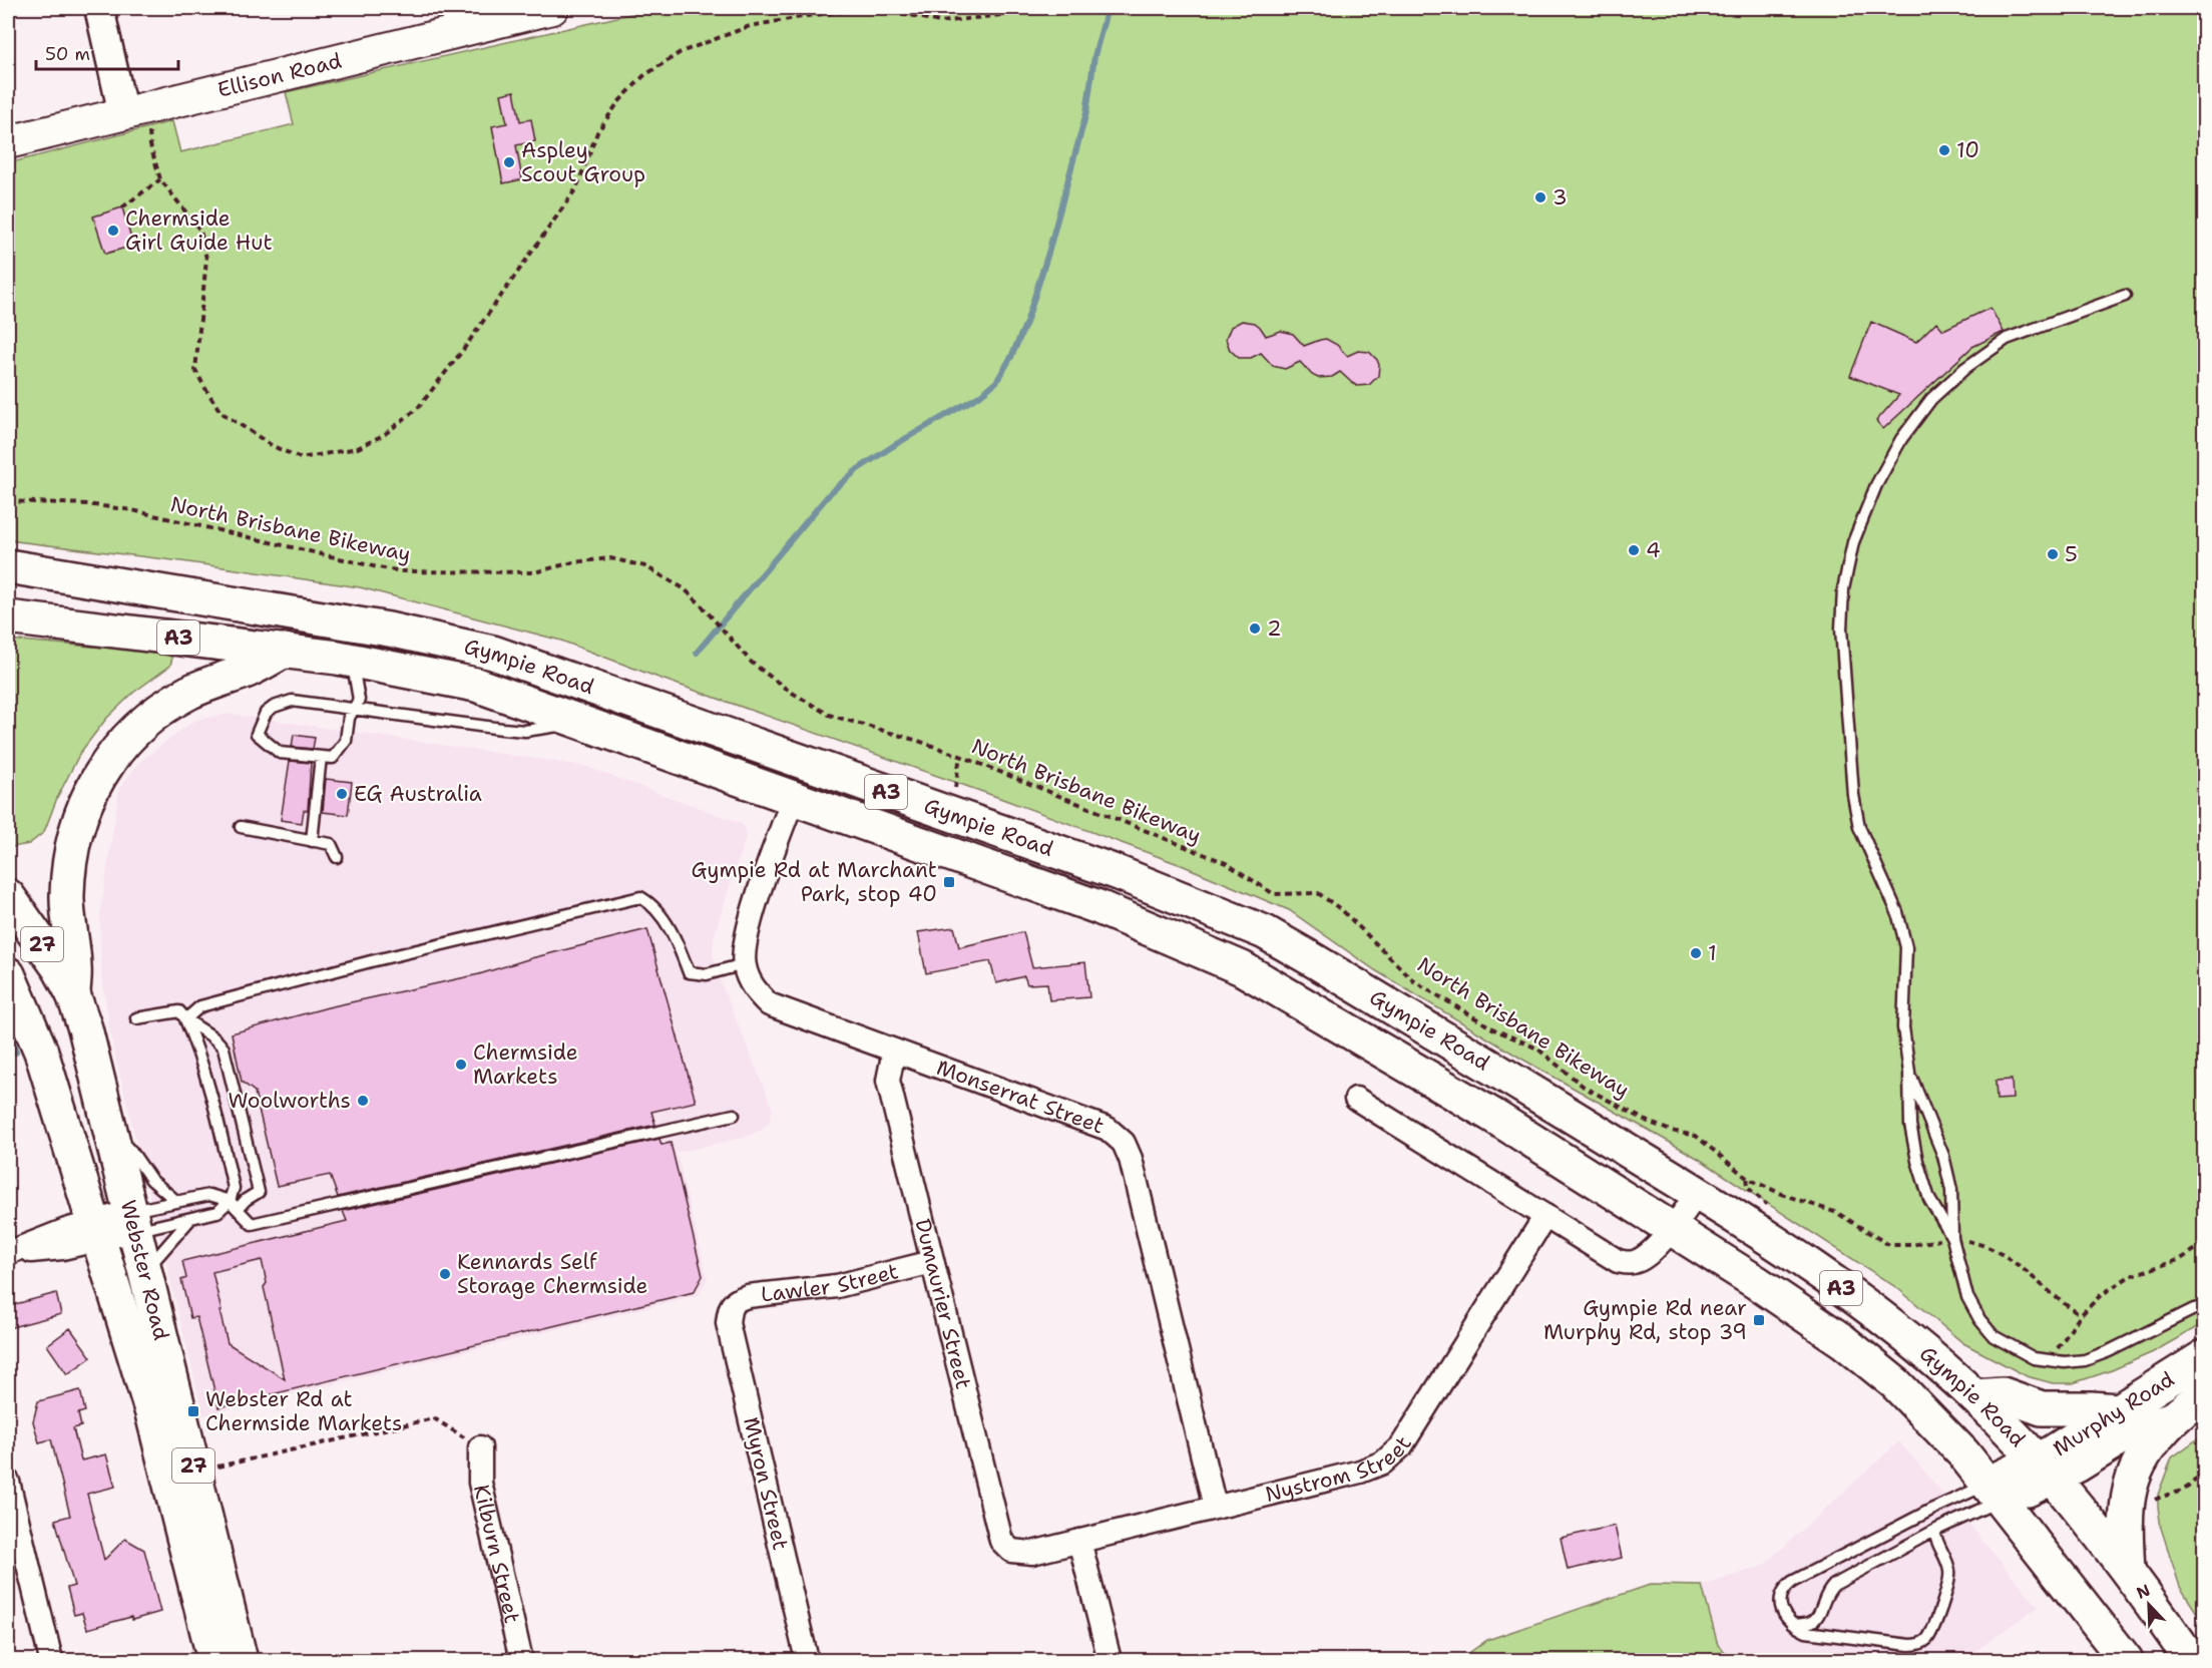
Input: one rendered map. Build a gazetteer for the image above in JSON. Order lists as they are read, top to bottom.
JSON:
{
  "streets": {
    "main road": [
      "Ellison Road",
      "A3",
      "Gympie Road",
      "27",
      "Webster Road",
      "Murphy Road"
    ],
    "street": [
      "Monserrat Street",
      "Lawler Street",
      "Dumaurier Street",
      "Nystrom Street",
      "Myron Street",
      "Kilburn Street"
    ],
    "path": ["North Brisbane Bikeway"]
  },
  "crossings": [
    ["Gympie Road", "Monserrat Street"],
    ["Gympie Road", "Murphy Road"],
    ["Monserrat Street", "Dumaurier Street"],
    ["Monserrat Street", "Nystrom Street"],
    ["Lawler Street", "Dumaurier Street"],
    ["Lawler Street", "Myron Street"],
    ["Dumaurier Street", "Nystrom Street"]
  ],
  "places": {
    "other": [
      "10",
      "Aspley Scout Group",
      "3",
      "Chermside Girl Guide Hut",
      "4",
      "5",
      "2",
      "EG Australia",
      "1",
      "Chermside Markets",
      "Woolworths",
      "Kennards Self Storage Chermside"
    ],
    "transit": ["Gympie Rd at Marchant Park, stop 40", "Gympie Rd near Murphy Rd, stop 39", "Webster Rd at Chermside Markets"]
  },
  "scale_bar": "50 m",
  "north": "top left"
}
